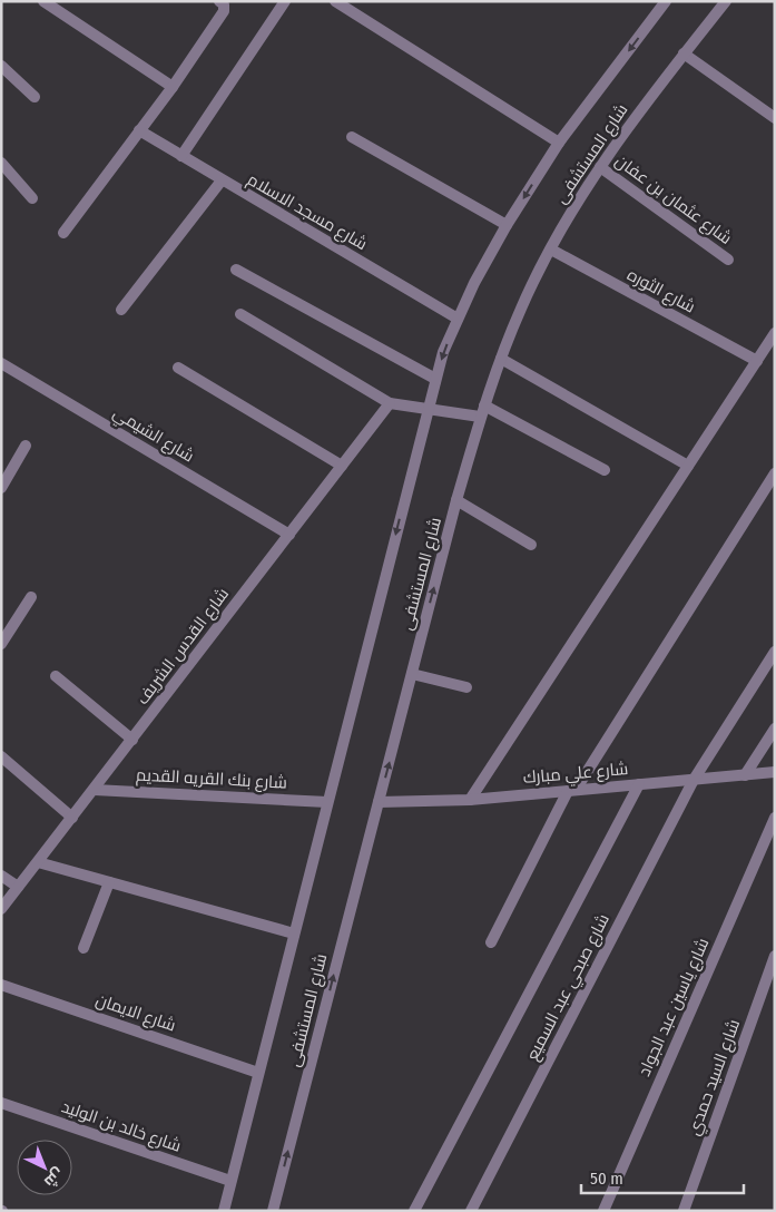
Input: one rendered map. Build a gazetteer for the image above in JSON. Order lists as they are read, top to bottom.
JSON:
{
  "streets": {
    "street": [
      "شارع المستشفى",
      "شارع عثمان بن عفان",
      "شارع مسجد الاسلام",
      "شارع الثوره",
      "شارع الشيمي",
      "شارع القدس الشريف",
      "شارع علي مبارك",
      "شارع بنك القريه القديم",
      "شارع صبحي عبد السميع",
      "شارع ياسين عبد الجواد",
      "شارع الايمان",
      "شارع السيد حمدي",
      "شارع خالد بن الوليد"
    ]
  },
  "crossings": [
    ["شارع المستشفى", "شارع عثمان بن عفان"],
    ["شارع المستشفى", "شارع مسجد الاسلام"],
    ["شارع المستشفى", "شارع الثوره"],
    ["شارع المستشفى", "شارع علي مبارك"],
    ["شارع المستشفى", "شارع بنك القريه القديم"],
    ["شارع المستشفى", "شارع الايمان"],
    ["شارع المستشفى", "شارع خالد بن الوليد"],
    ["شارع الشيمي", "شارع القدس الشريف"],
    ["شارع القدس الشريف", "شارع بنك القريه القديم"],
    ["شارع علي مبارك", "شارع صبحي عبد السميع"]
  ],
  "scale_bar": "50 m",
  "north": "bottom right"
}
